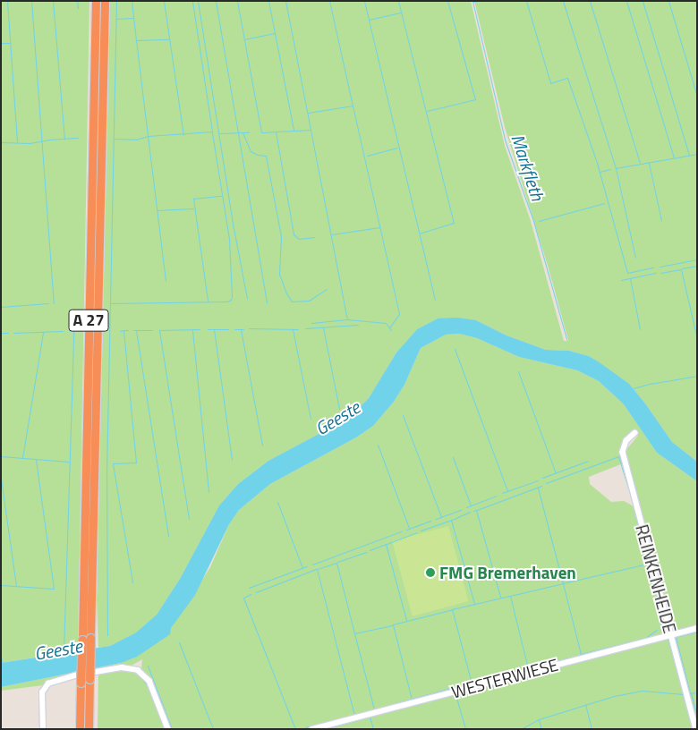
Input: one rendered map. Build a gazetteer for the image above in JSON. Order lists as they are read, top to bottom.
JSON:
{
  "streets": {
    "highway": ["A 27"],
    "street": ["REINKENHEIDE", "WESTERWIESE"]
  },
  "crossings": [
    ["REINKENHEIDE", "WESTERWIESE"]
  ],
  "water": ["Markfleth", "Geeste"],
  "places": ["FMG Bremerhaven"]
}
